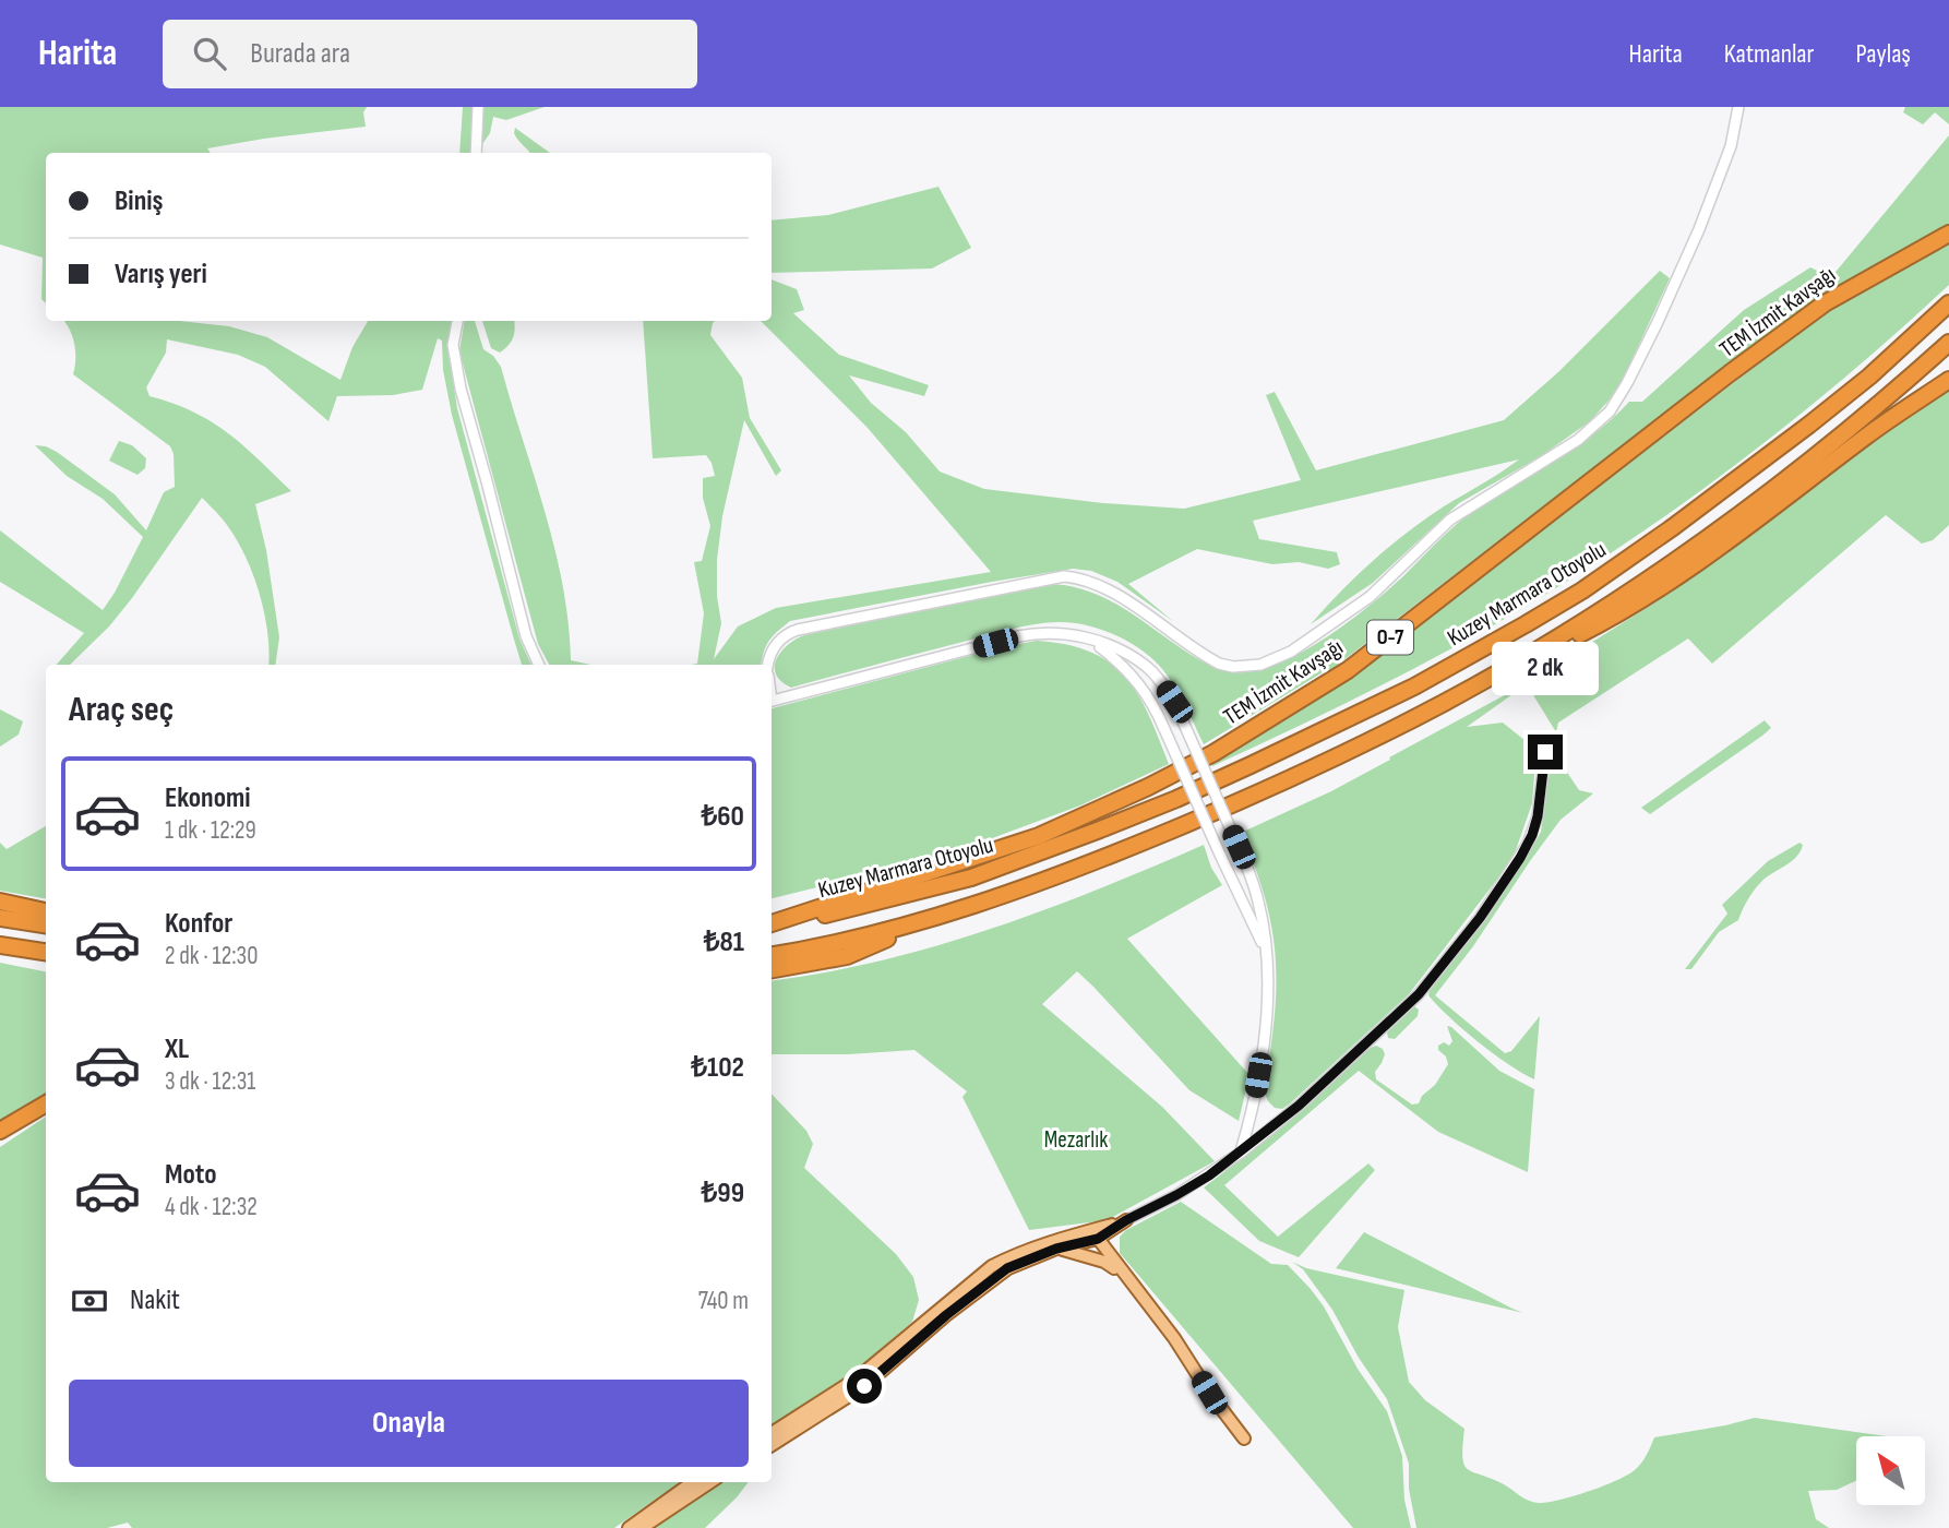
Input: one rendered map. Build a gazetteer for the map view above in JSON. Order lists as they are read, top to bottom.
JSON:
{
  "streets": {
    "highway": ["TEM İzmit Kavşağı", "Kuzey Marmara Otoyolu", "O-7"]
  },
  "parks": ["Mezarlık"],
  "north": "top left",
  "page": {
    "header": "Harita",
    "search": "Burada ara",
    "nav": ["Harita", "Katmanlar", "Paylaş"],
    "banner": ["Biniş", "Varış yeri"],
    "bubble": "2 dk",
    "heading": "Araç seç",
    "list": [
      {
        "name": "Ekonomi",
        "note": "1 dk · 12:29",
        "value": "₺60"
      },
      {
        "name": "Konfor",
        "note": "2 dk · 12:30",
        "value": "₺81"
      },
      {
        "name": "XL",
        "note": "3 dk · 12:31",
        "value": "₺102"
      },
      {
        "name": "Moto",
        "note": "4 dk · 12:32",
        "value": "₺99"
      }
    ],
    "pay": ["Nakit", "740 m"],
    "buttons": "Onayla"
  }
}
